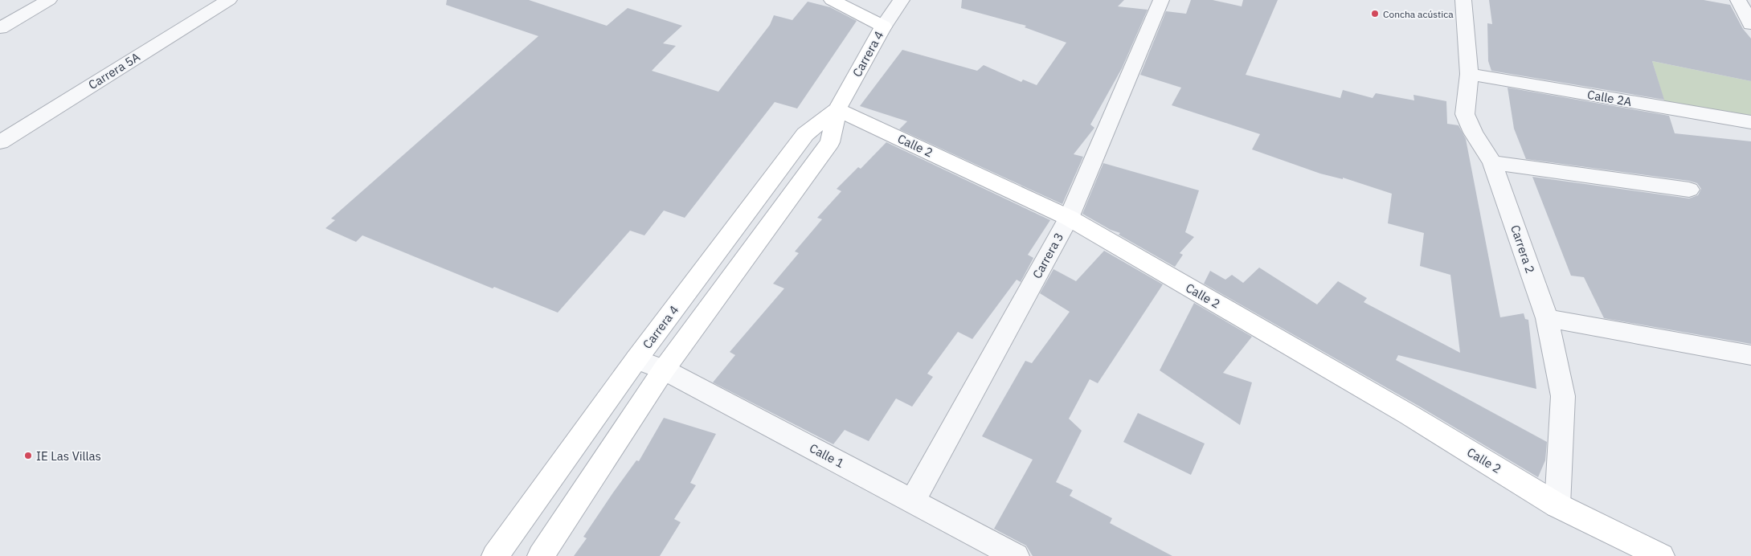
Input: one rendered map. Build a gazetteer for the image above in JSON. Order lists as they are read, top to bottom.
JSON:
{
  "streets": {
    "street": [
      "Carrera 4",
      "Carrera 5A",
      "Calle 2A",
      "Calle 2",
      "Carrera 2",
      "Carrera 3",
      "Calle 1"
    ]
  },
  "crossings": [
    ["Carrera 4", "Calle 2"],
    ["Carrera 4", "Calle 1"],
    ["Calle 2A", "Carrera 2"],
    ["Calle 2", "Carrera 2"],
    ["Calle 2", "Carrera 3"],
    ["Carrera 3", "Calle 1"]
  ],
  "places": ["Concha acústica", "IE Las Villas"]
}
